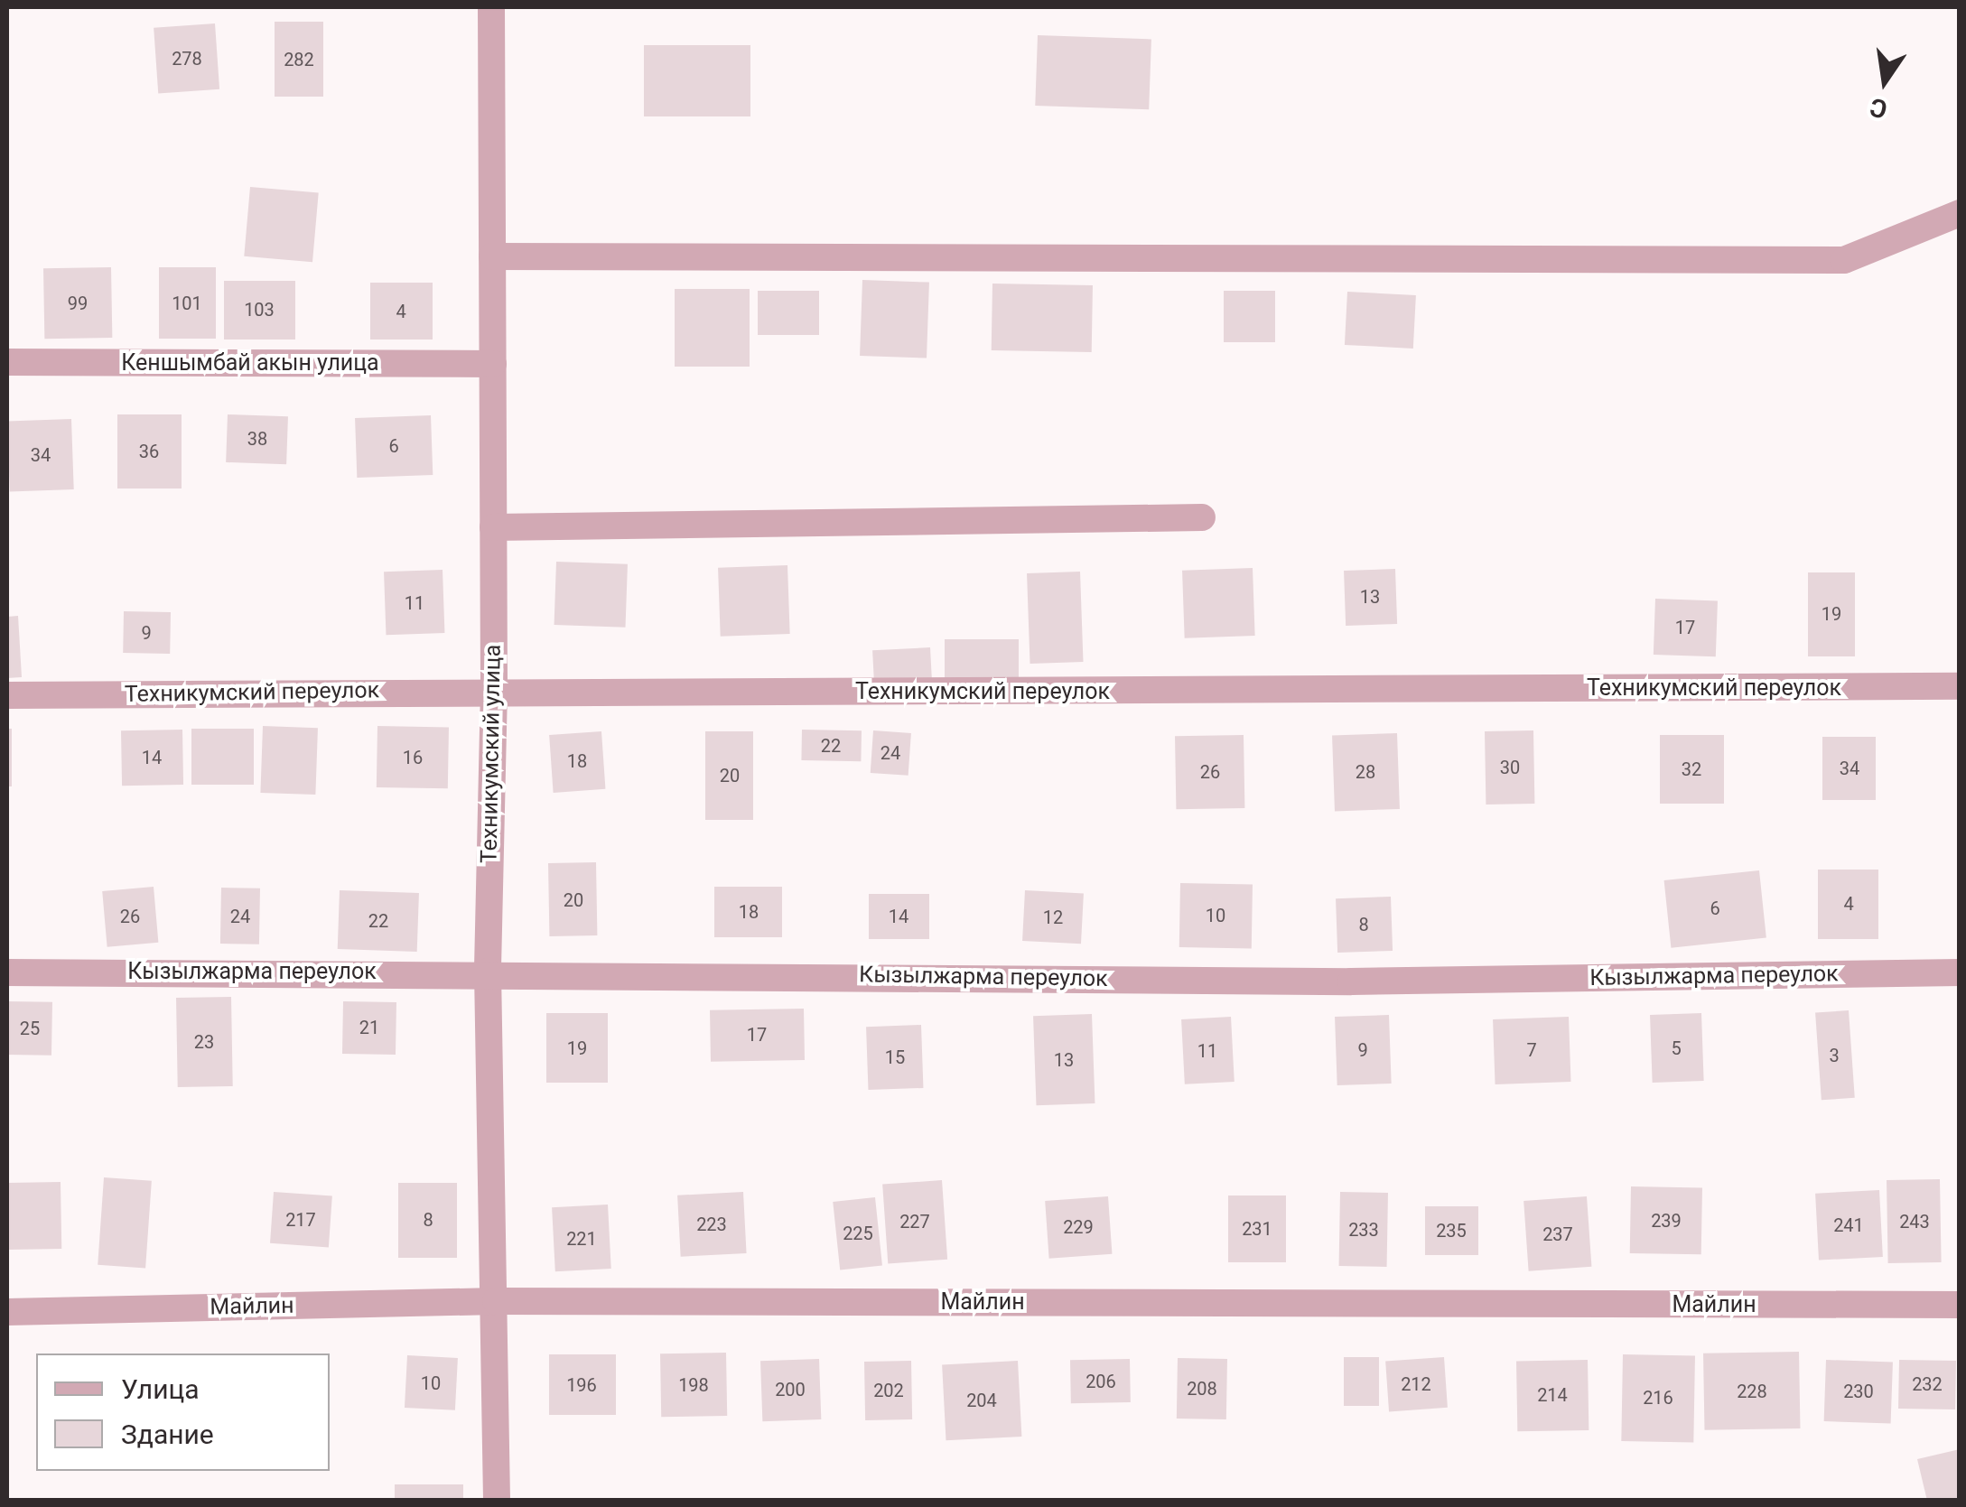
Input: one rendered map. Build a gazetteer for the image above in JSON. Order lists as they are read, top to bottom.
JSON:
{
  "streets": {
    "street": [
      "Кеншымбай акын улица",
      "Техникумский переулок",
      "Техникумский улица",
      "Кызылжарма переулок",
      "Майлин"
    ]
  },
  "crossings": [
    ["Кеншымбай акын улица", "Техникумский улица"],
    ["Техникумский переулок", "Техникумский улица"],
    ["Техникумский улица", "Кызылжарма переулок"],
    ["Техникумский улица", "Майлин"]
  ],
  "house_numbers": [
    "278",
    "282",
    "99",
    "101",
    "103",
    "4",
    "38",
    "6",
    "36",
    "34",
    "13",
    "11",
    "19",
    "17",
    "9",
    "22",
    "24",
    "14",
    "16",
    "18",
    "30",
    "34",
    "32",
    "26",
    "28",
    "20",
    "20",
    "4",
    "6",
    "18",
    "10",
    "26",
    "24",
    "14",
    "12",
    "22",
    "8",
    "21",
    "25",
    "17",
    "23",
    "19",
    "5",
    "9",
    "7",
    "11",
    "3",
    "15",
    "13",
    "217",
    "8",
    "239",
    "227",
    "243",
    "223",
    "241",
    "229",
    "231",
    "233",
    "235",
    "225",
    "237",
    "221",
    "206",
    "10",
    "212",
    "232",
    "196",
    "198",
    "208",
    "200",
    "202",
    "228",
    "230",
    "214",
    "216",
    "204"
  ],
  "legend": ["Улица", "Здание"],
  "north": "bottom"
}
